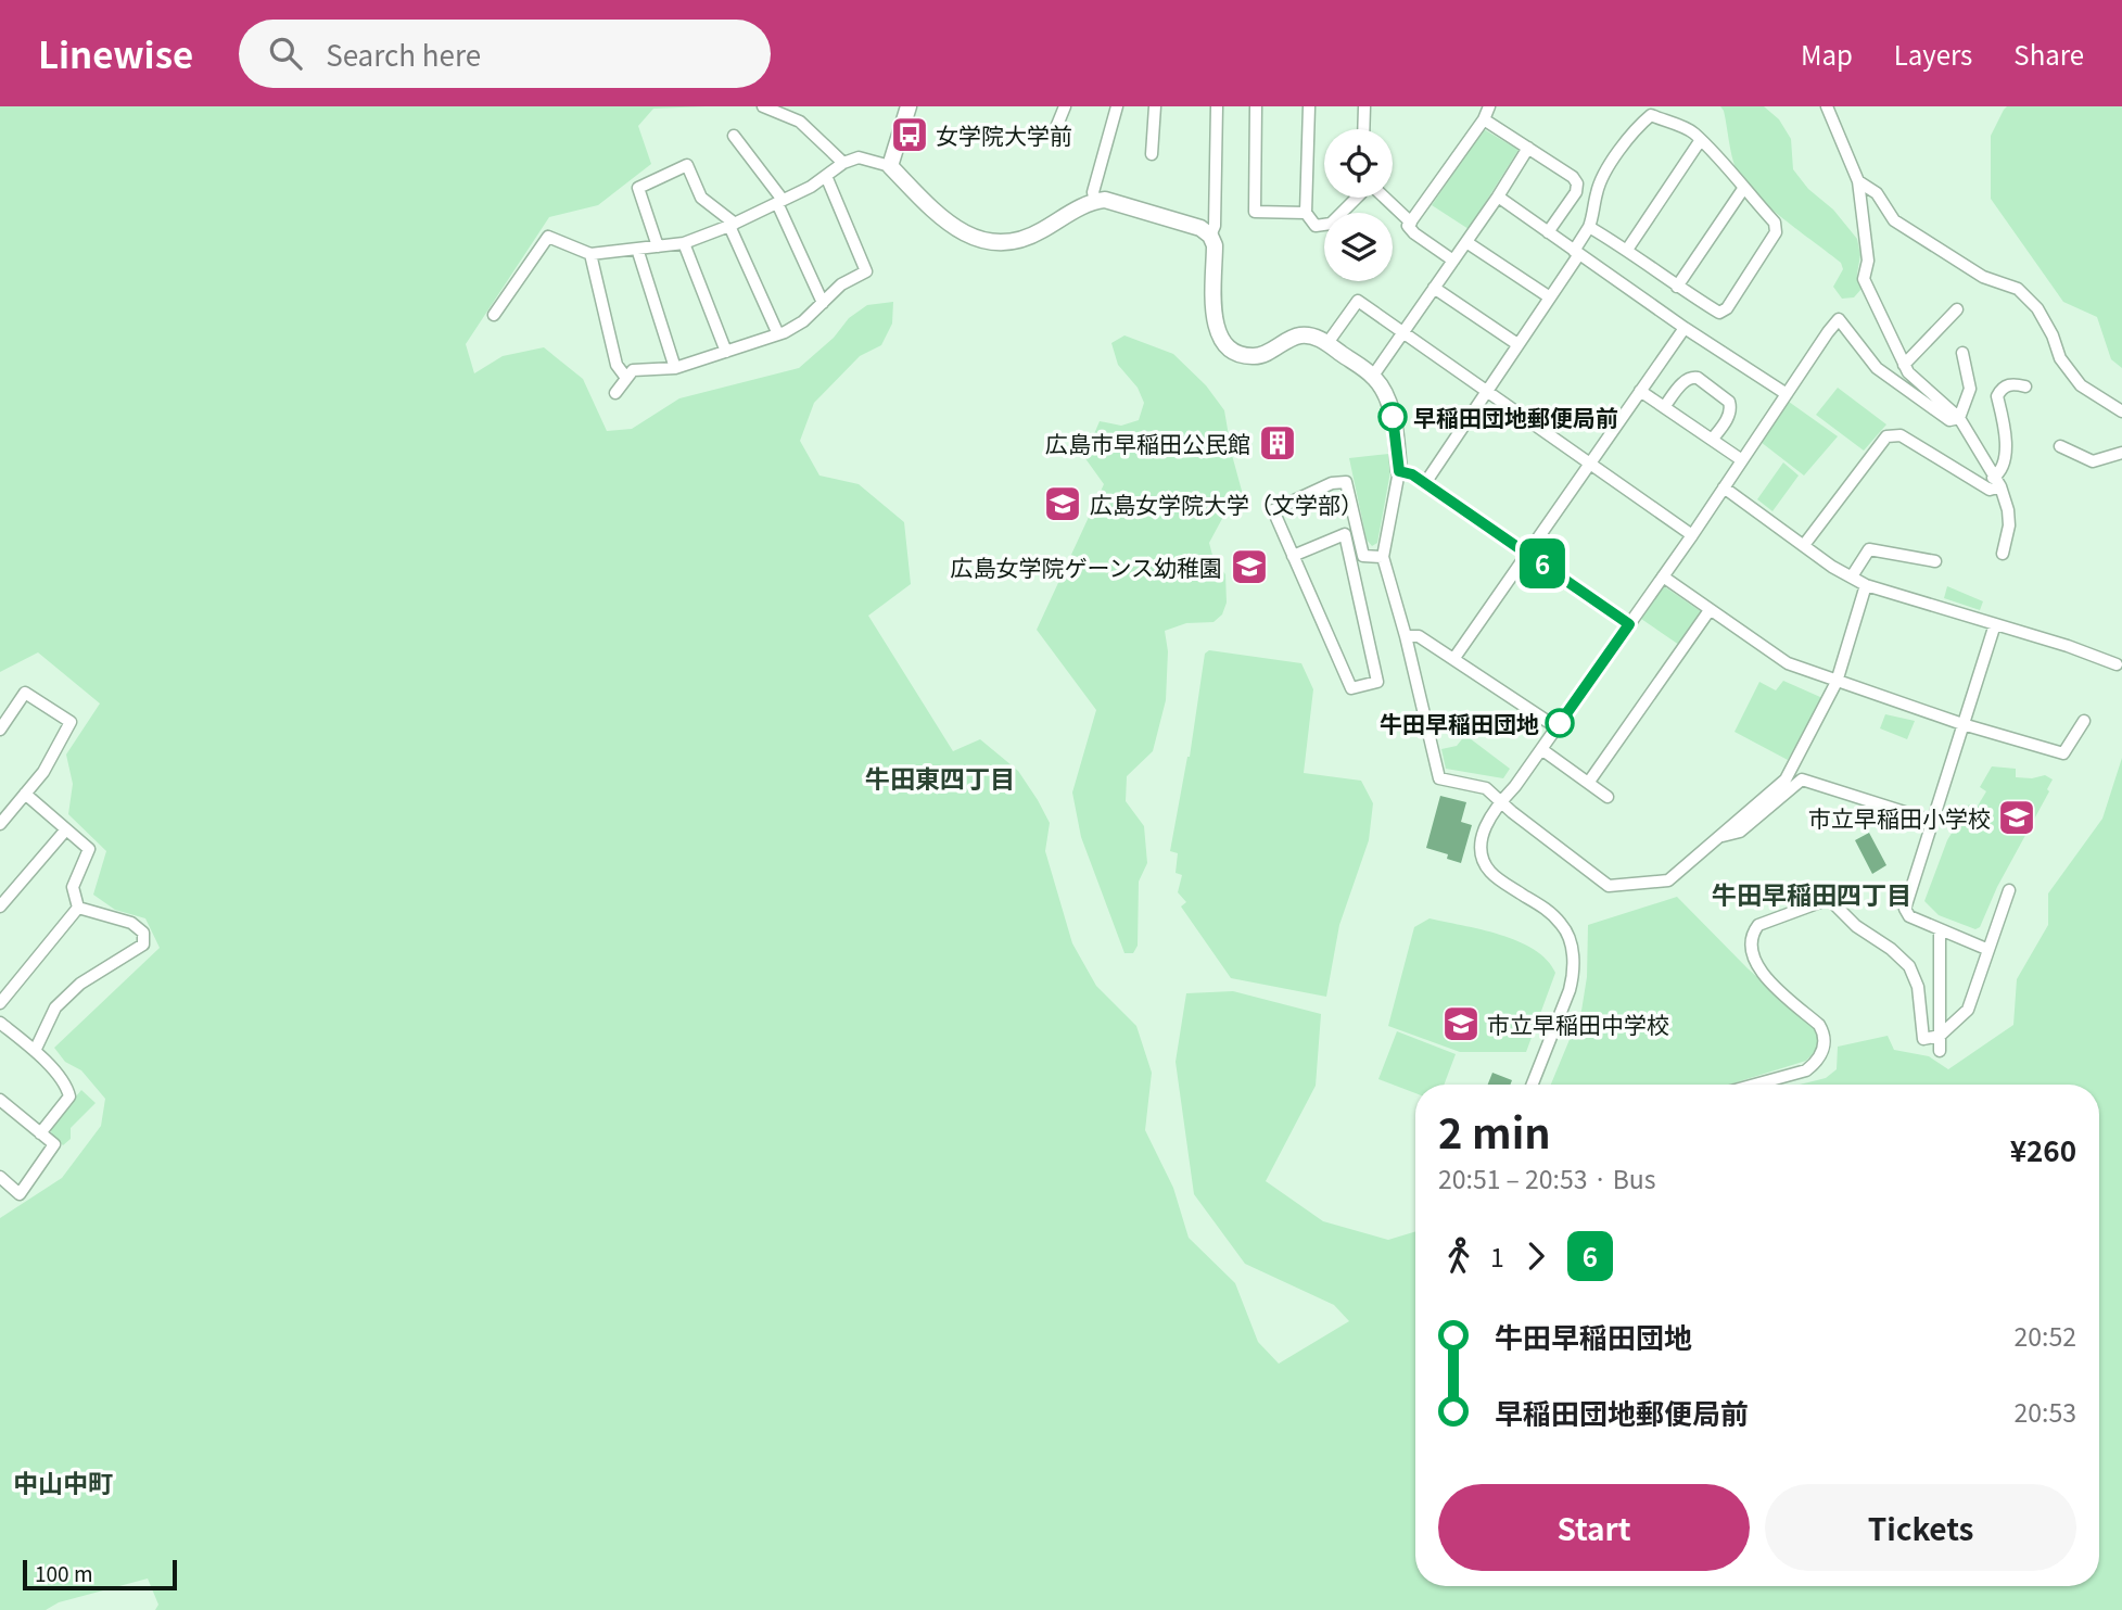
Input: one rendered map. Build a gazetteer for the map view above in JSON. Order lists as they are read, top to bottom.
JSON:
{
  "districts": ["牛田東四丁目", "牛田早稲田四丁目", "中山中町"],
  "places": {
    "bus stop": ["女学院大学前"],
    "other": ["早稲田団地郵便局前", "牛田早稲田団地"],
    "building": ["広島市早稲田公民館"],
    "school or university": [
      "広島女学院大学（文学部）",
      "広島女学院ゲーンス幼稚園",
      "市立早稲田小学校",
      "市立早稲田中学校"
    ]
  },
  "lines": ["bus line 6"],
  "scale_bar": "100 m",
  "page": {
    "header": "Linewise",
    "search": "Search here",
    "nav": ["Map", "Layers", "Share"],
    "on_map": "6",
    "heading": ["2 min", "20:51 – 20:53 · Bus", "¥260"],
    "legs": ["1", "6"],
    "list": [
      {
        "name": "牛田早稲田団地",
        "value": "20:52"
      },
      {
        "name": "早稲田団地郵便局前",
        "value": "20:53"
      }
    ],
    "buttons": ["Start", "Tickets"],
    "scale": "100 m"
  }
}
